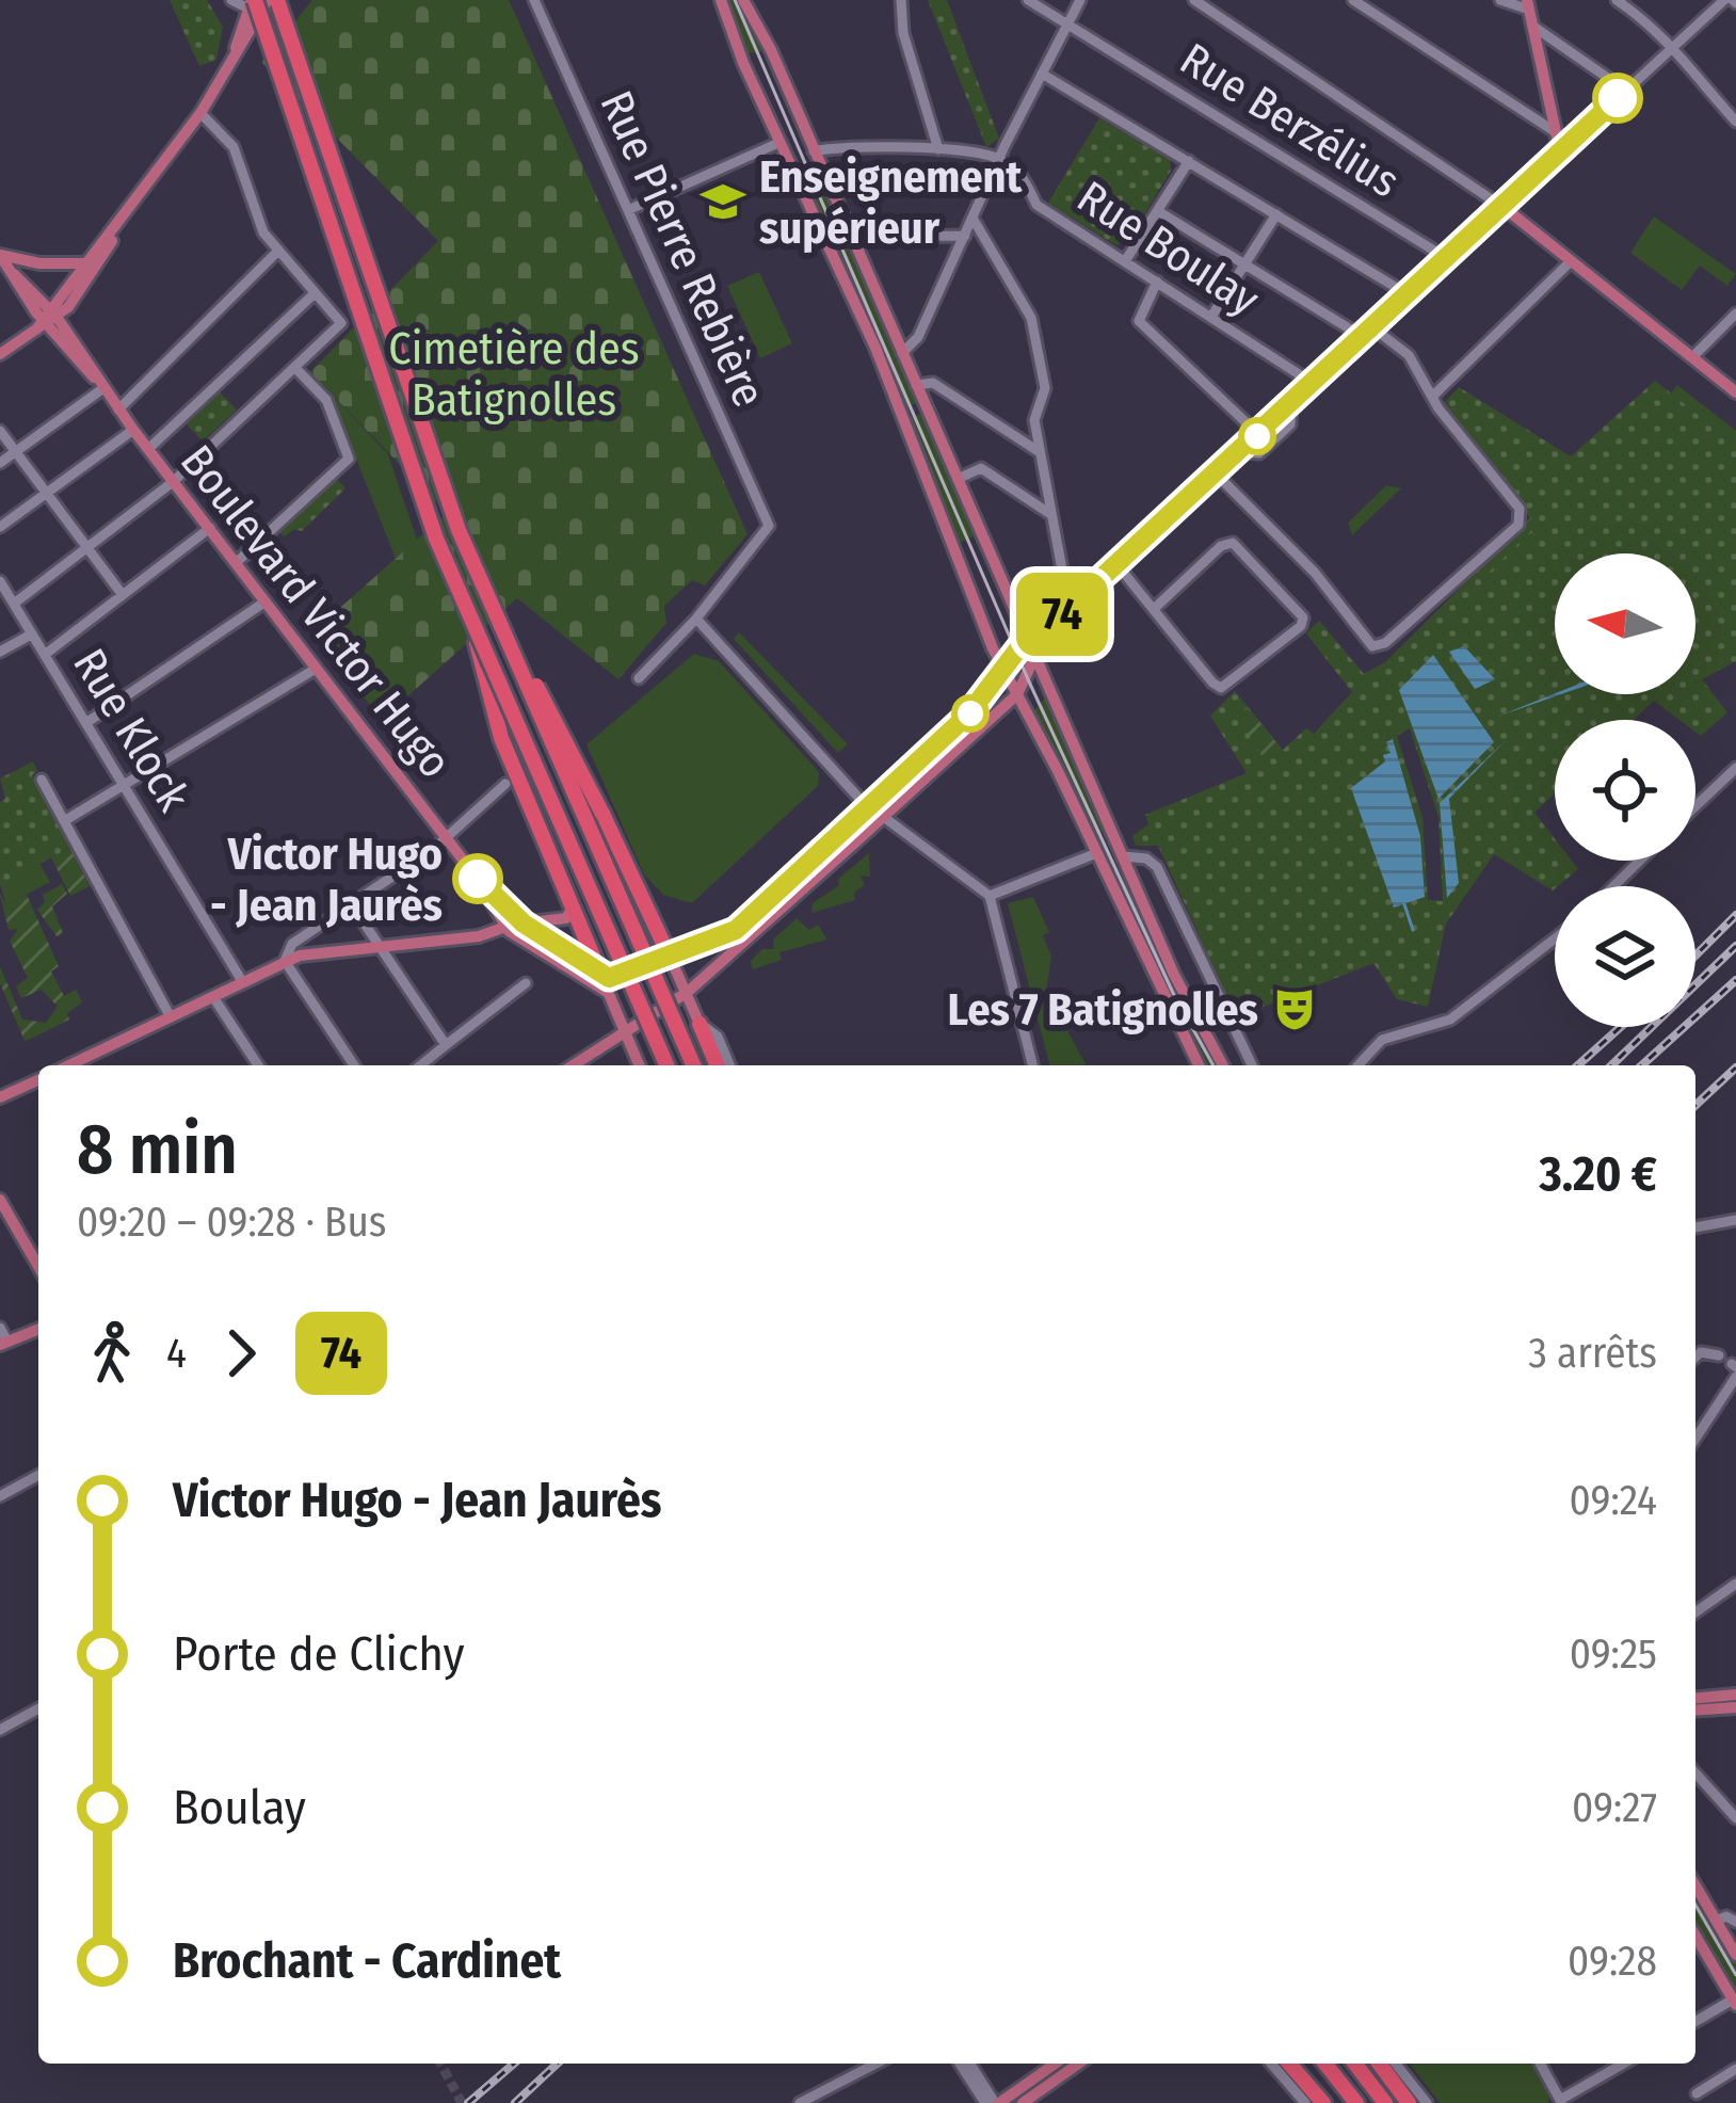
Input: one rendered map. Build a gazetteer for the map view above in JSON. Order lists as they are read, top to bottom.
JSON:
{
  "streets": {
    "main road": ["Boulevard Victor Hugo"],
    "street": [
      "Rue Berzélius",
      "Rue Boulay",
      "Rue Pierre Rebière",
      "Rue Klock"
    ]
  },
  "parks": ["Cimetière des Batignolles"],
  "places": {
    "school or university": ["Enseignement supérieur"],
    "other": ["Victor Hugo - Jean Jaurès"],
    "theatre": ["Les 7 Batignolles"]
  },
  "lines": ["bus line 74"],
  "north": "left",
  "page": {
    "on_map": "74",
    "heading": ["8 min", "09:20 – 09:28 · Bus", "3.20 €"],
    "legs": ["4", "74", "3 arrêts"],
    "list": [
      {
        "name": "Victor Hugo - Jean Jaurès",
        "value": "09:24"
      },
      {
        "name": "Porte de Clichy",
        "value": "09:25"
      },
      {
        "name": "Boulay",
        "value": "09:27"
      },
      {
        "name": "Brochant - Cardinet",
        "value": "09:28"
      }
    ]
  }
}
